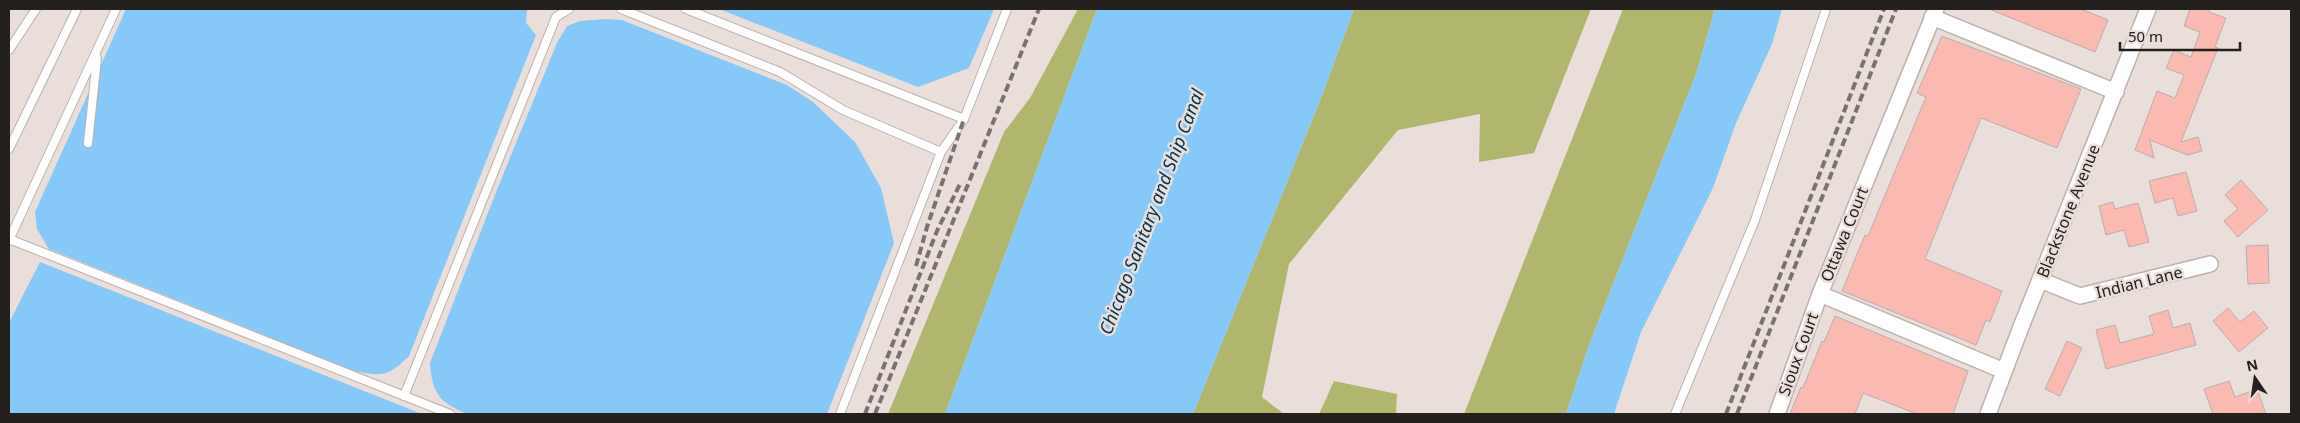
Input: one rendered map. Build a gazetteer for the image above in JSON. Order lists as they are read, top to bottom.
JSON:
{
  "streets": {
    "street": [
      "Blackstone Avenue",
      "Ottawa Court",
      "Indian Lane",
      "Sioux Court"
    ]
  },
  "crossings": [
    ["Blackstone Avenue", "Ottawa Court"],
    ["Blackstone Avenue", "Indian Lane"],
    ["Ottawa Court", "Sioux Court"]
  ],
  "water": ["Chicago Sanitary and Ship Canal"],
  "scale_bar": "50 m",
  "north": "top"
}
